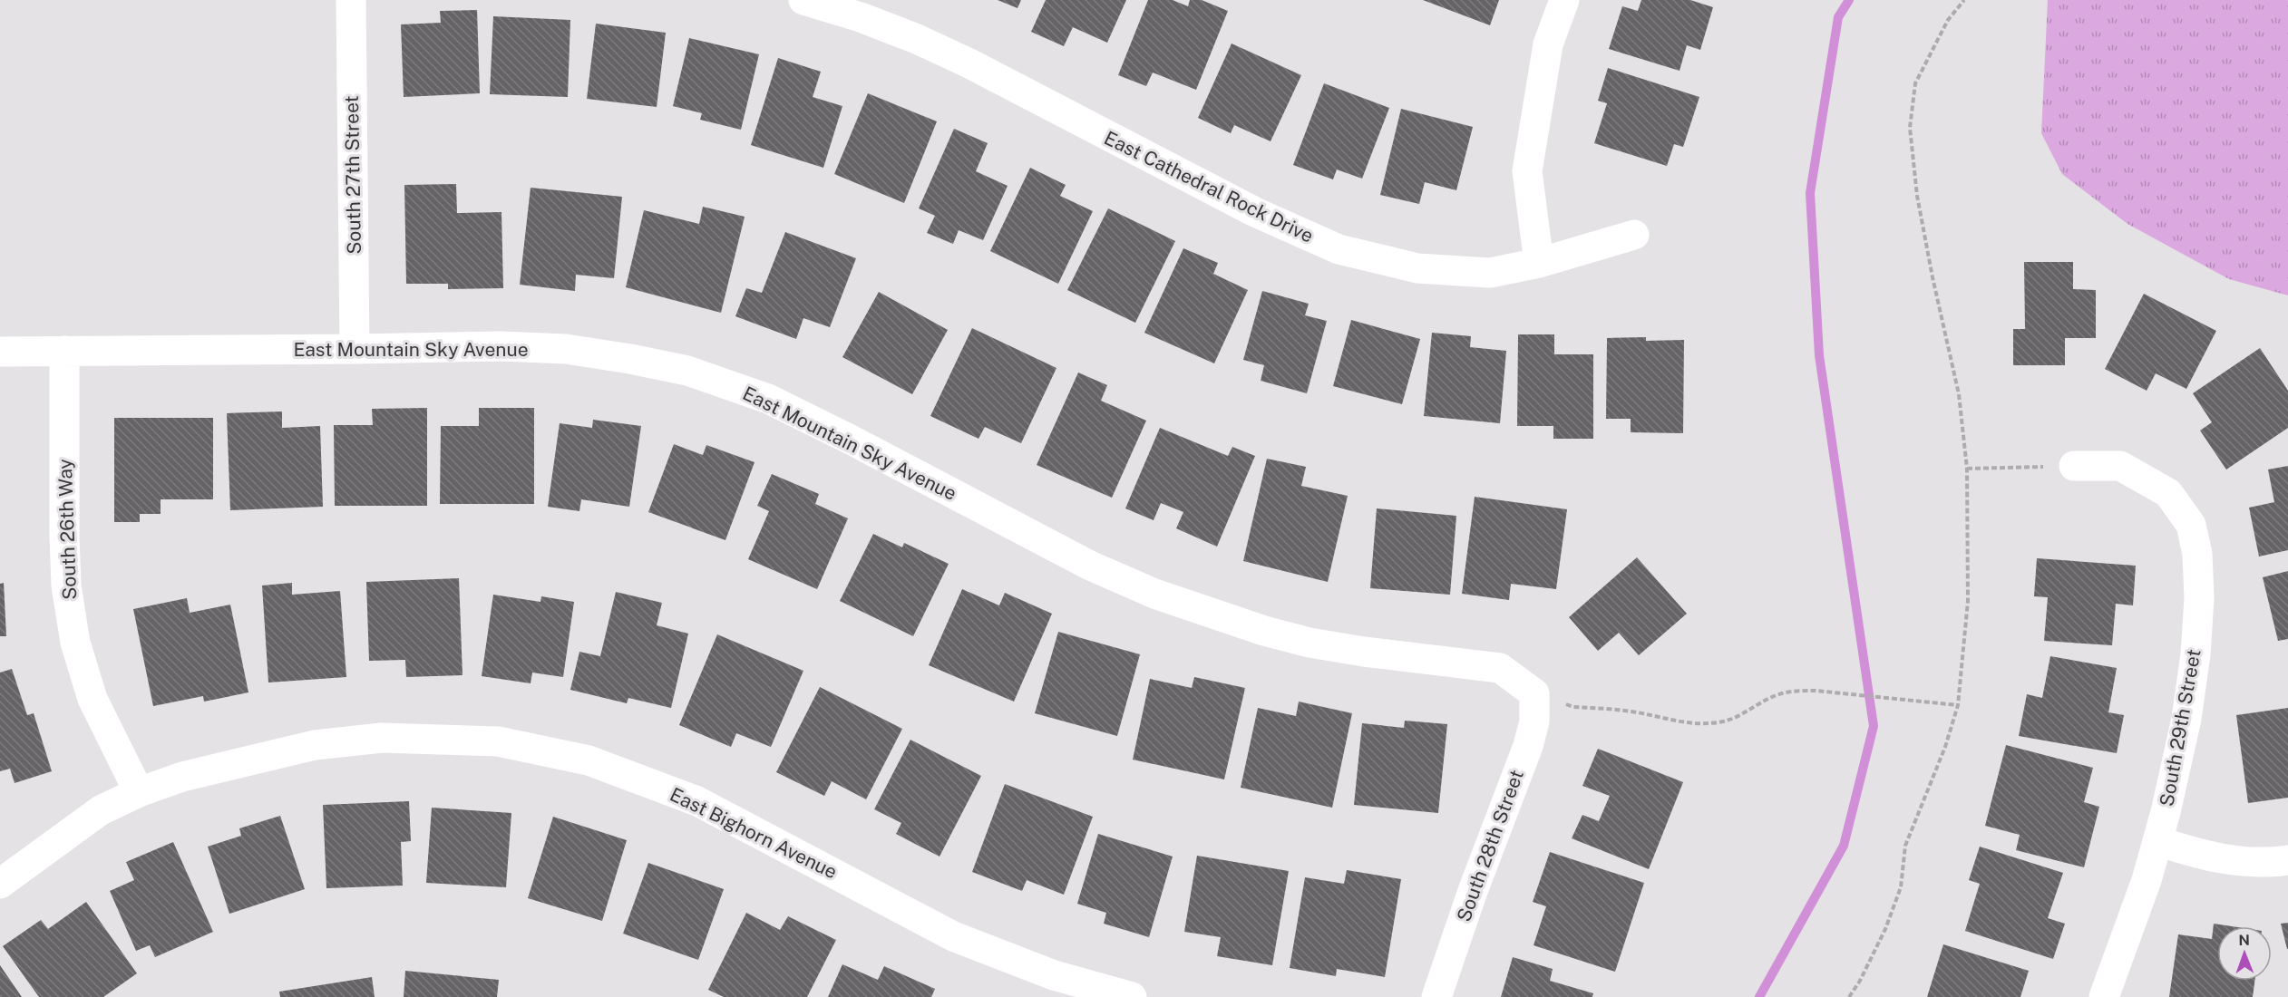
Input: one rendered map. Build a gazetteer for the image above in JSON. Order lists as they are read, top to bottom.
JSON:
{
  "streets": {
    "street": [
      "South 27th Street",
      "East Cathedral Rock Drive",
      "East Mountain Sky Avenue",
      "South 26th Way",
      "South 29th Street",
      "East Bighorn Avenue",
      "South 28th Street"
    ]
  },
  "crossings": [
    ["South 27th Street", "East Mountain Sky Avenue"],
    ["East Mountain Sky Avenue", "South 26th Way"],
    ["East Mountain Sky Avenue", "South 28th Street"],
    ["South 26th Way", "East Bighorn Avenue"]
  ],
  "north": "top"
}
